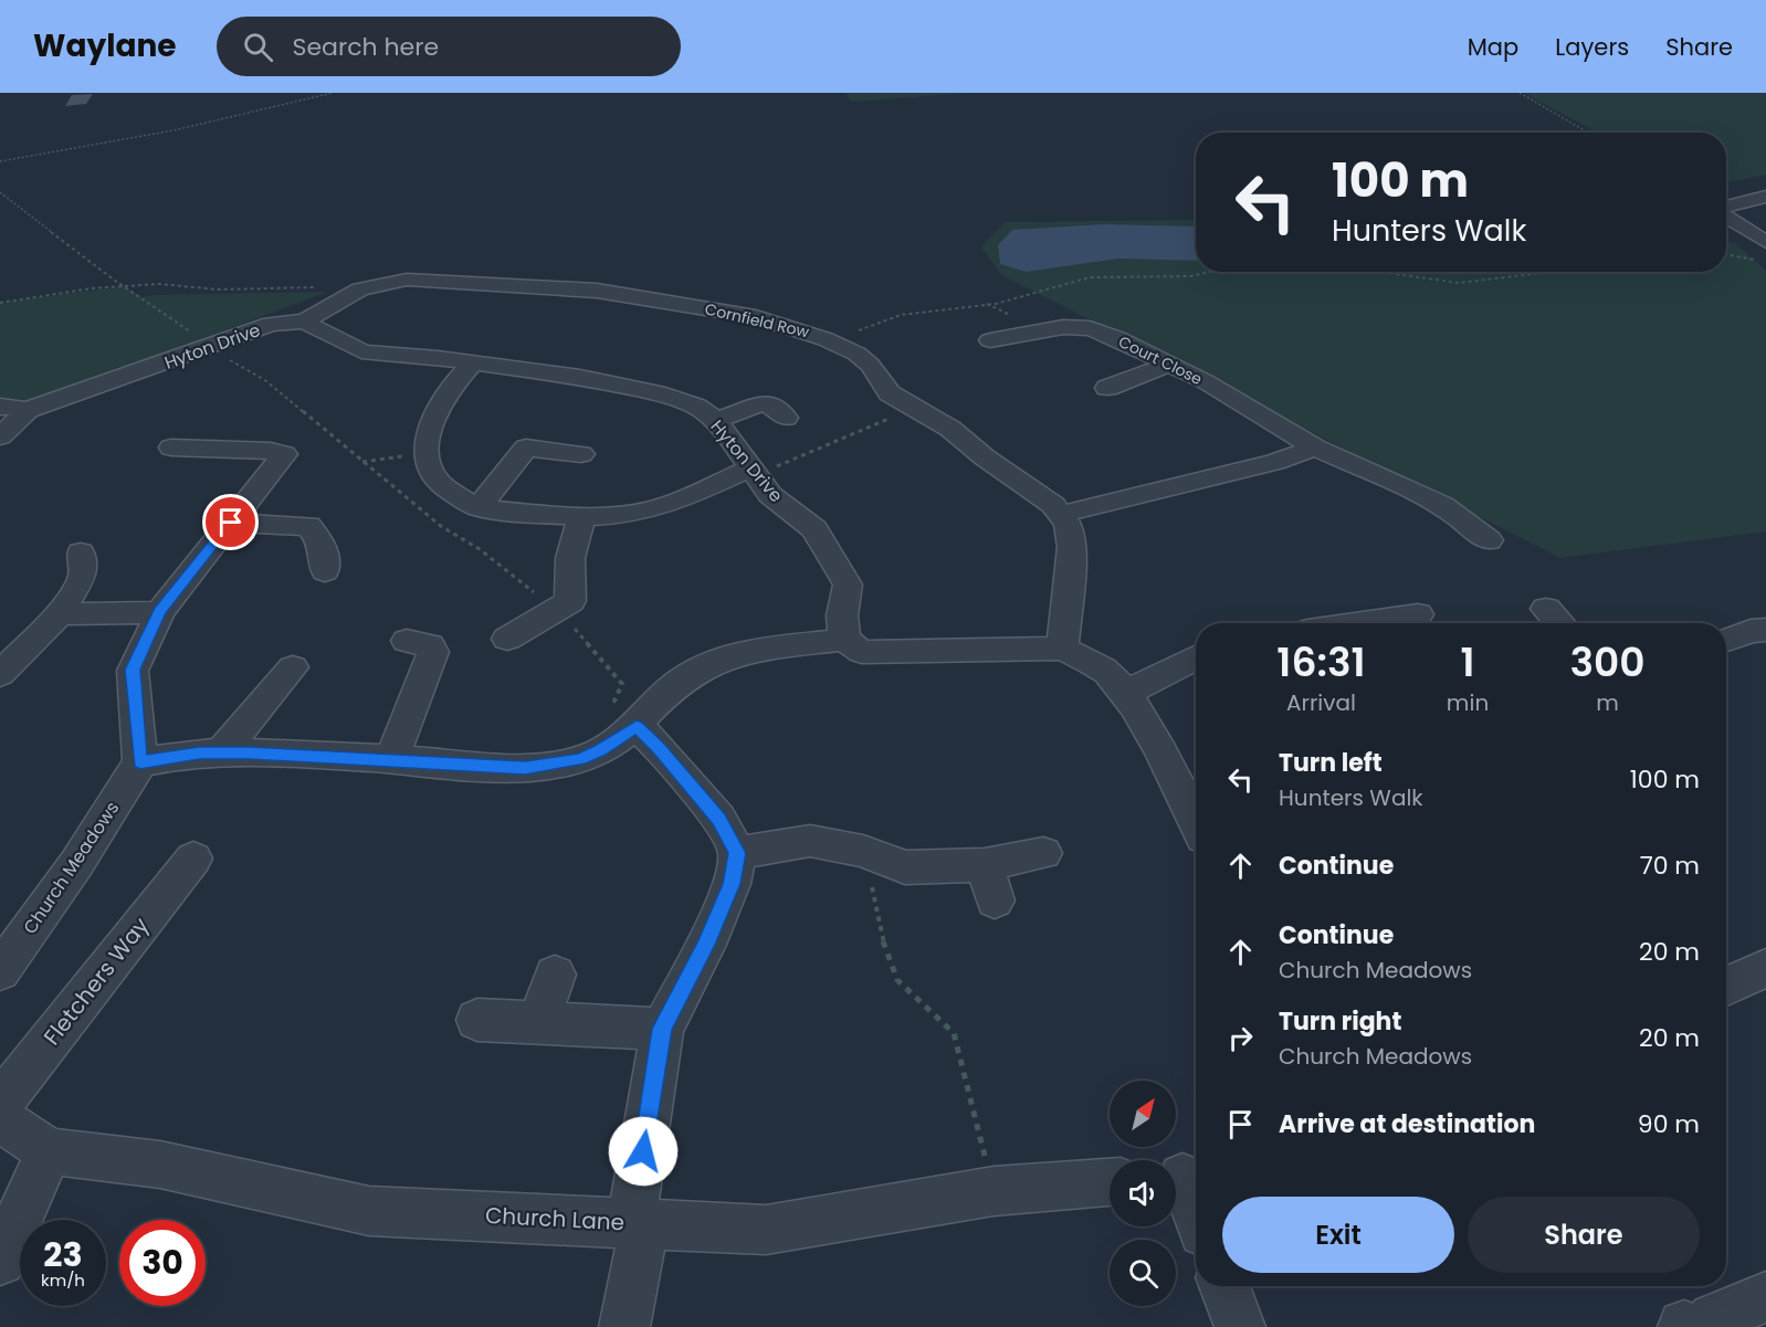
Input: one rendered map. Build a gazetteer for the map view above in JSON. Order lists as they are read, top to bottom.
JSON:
{
  "streets": {
    "street": [
      "Cornfield Row",
      "Hyton Drive",
      "Court Close",
      "Church Meadows",
      "Fletchers Way",
      "Church Lane"
    ]
  },
  "crossings": [
    ["Cornfield Row", "Hyton Drive"]
  ],
  "north": "top right",
  "page": {
    "header": "Waylane",
    "search": "Search here",
    "nav": ["Map", "Layers", "Share"],
    "turn": ["100 m", "Hunters Walk"],
    "eta": [
      "16:31",
      "Arrival",
      "1",
      "min",
      "300",
      "m"
    ],
    "list": [
      {
        "name": "Turn left",
        "note": "Hunters Walk",
        "value": "100 m"
      },
      {
        "name": "Continue",
        "value": "70 m"
      },
      {
        "name": "Continue",
        "note": "Church Meadows",
        "value": "20 m"
      },
      {
        "name": "Turn right",
        "note": "Church Meadows",
        "value": "20 m"
      },
      {
        "name": "Arrive at destination",
        "value": "90 m"
      }
    ],
    "buttons": ["Exit", "Share"],
    "speed": "23 km/h",
    "limit": "30"
  }
}
